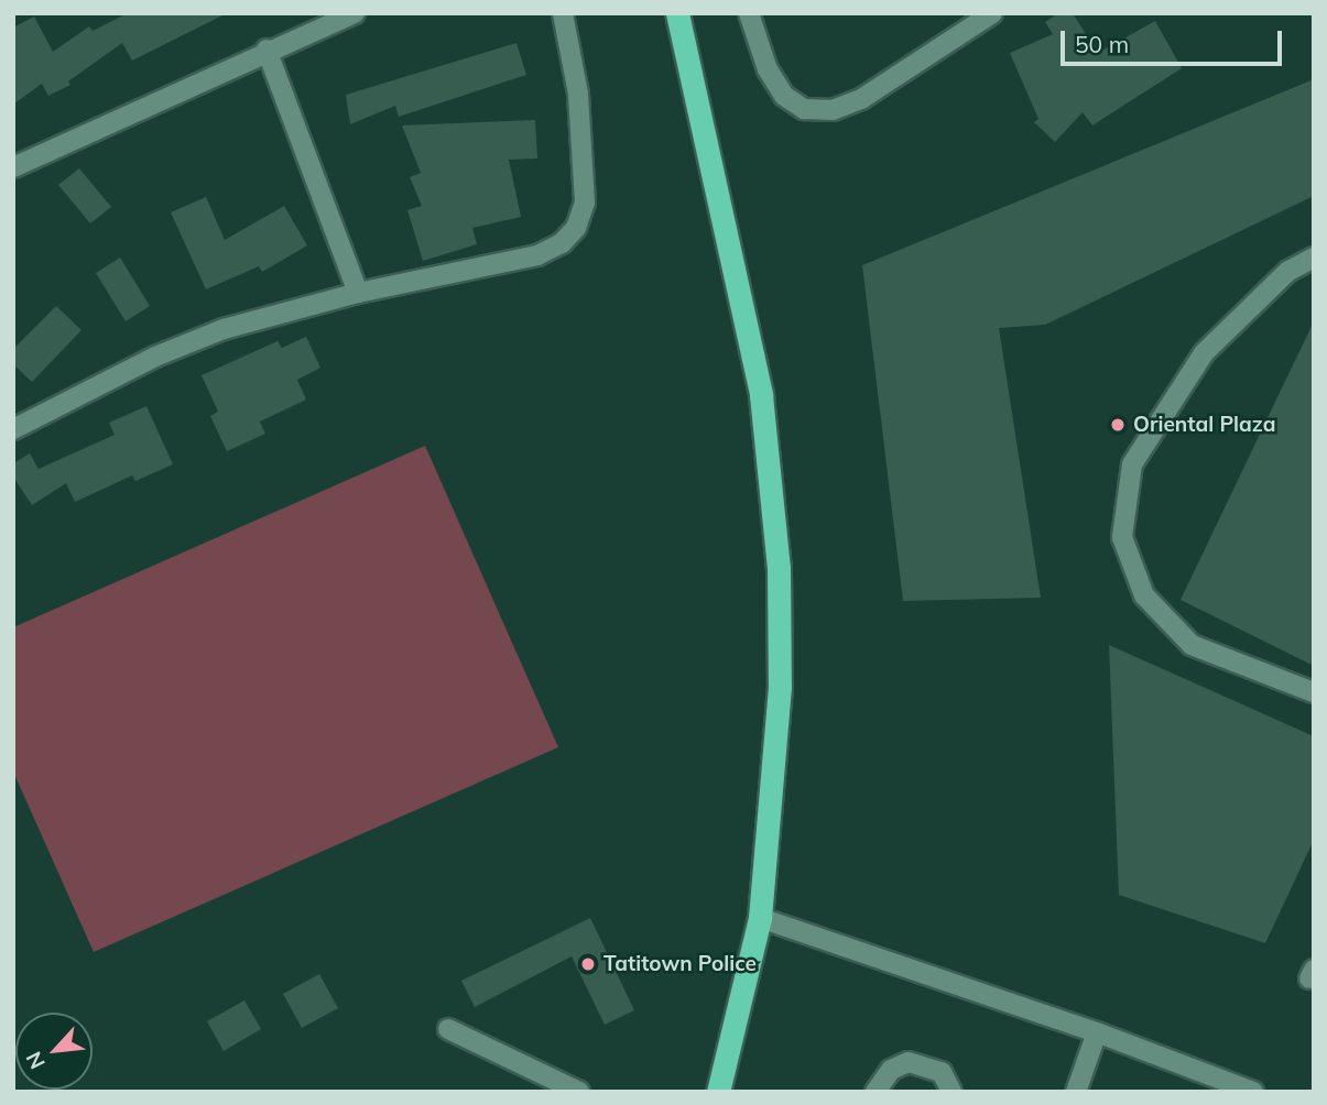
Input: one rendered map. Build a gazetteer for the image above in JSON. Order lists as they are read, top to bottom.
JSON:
{
  "places": ["Oriental Plaza", "Tatitown Police"],
  "scale_bar": "50 m",
  "north": "bottom left"
}
